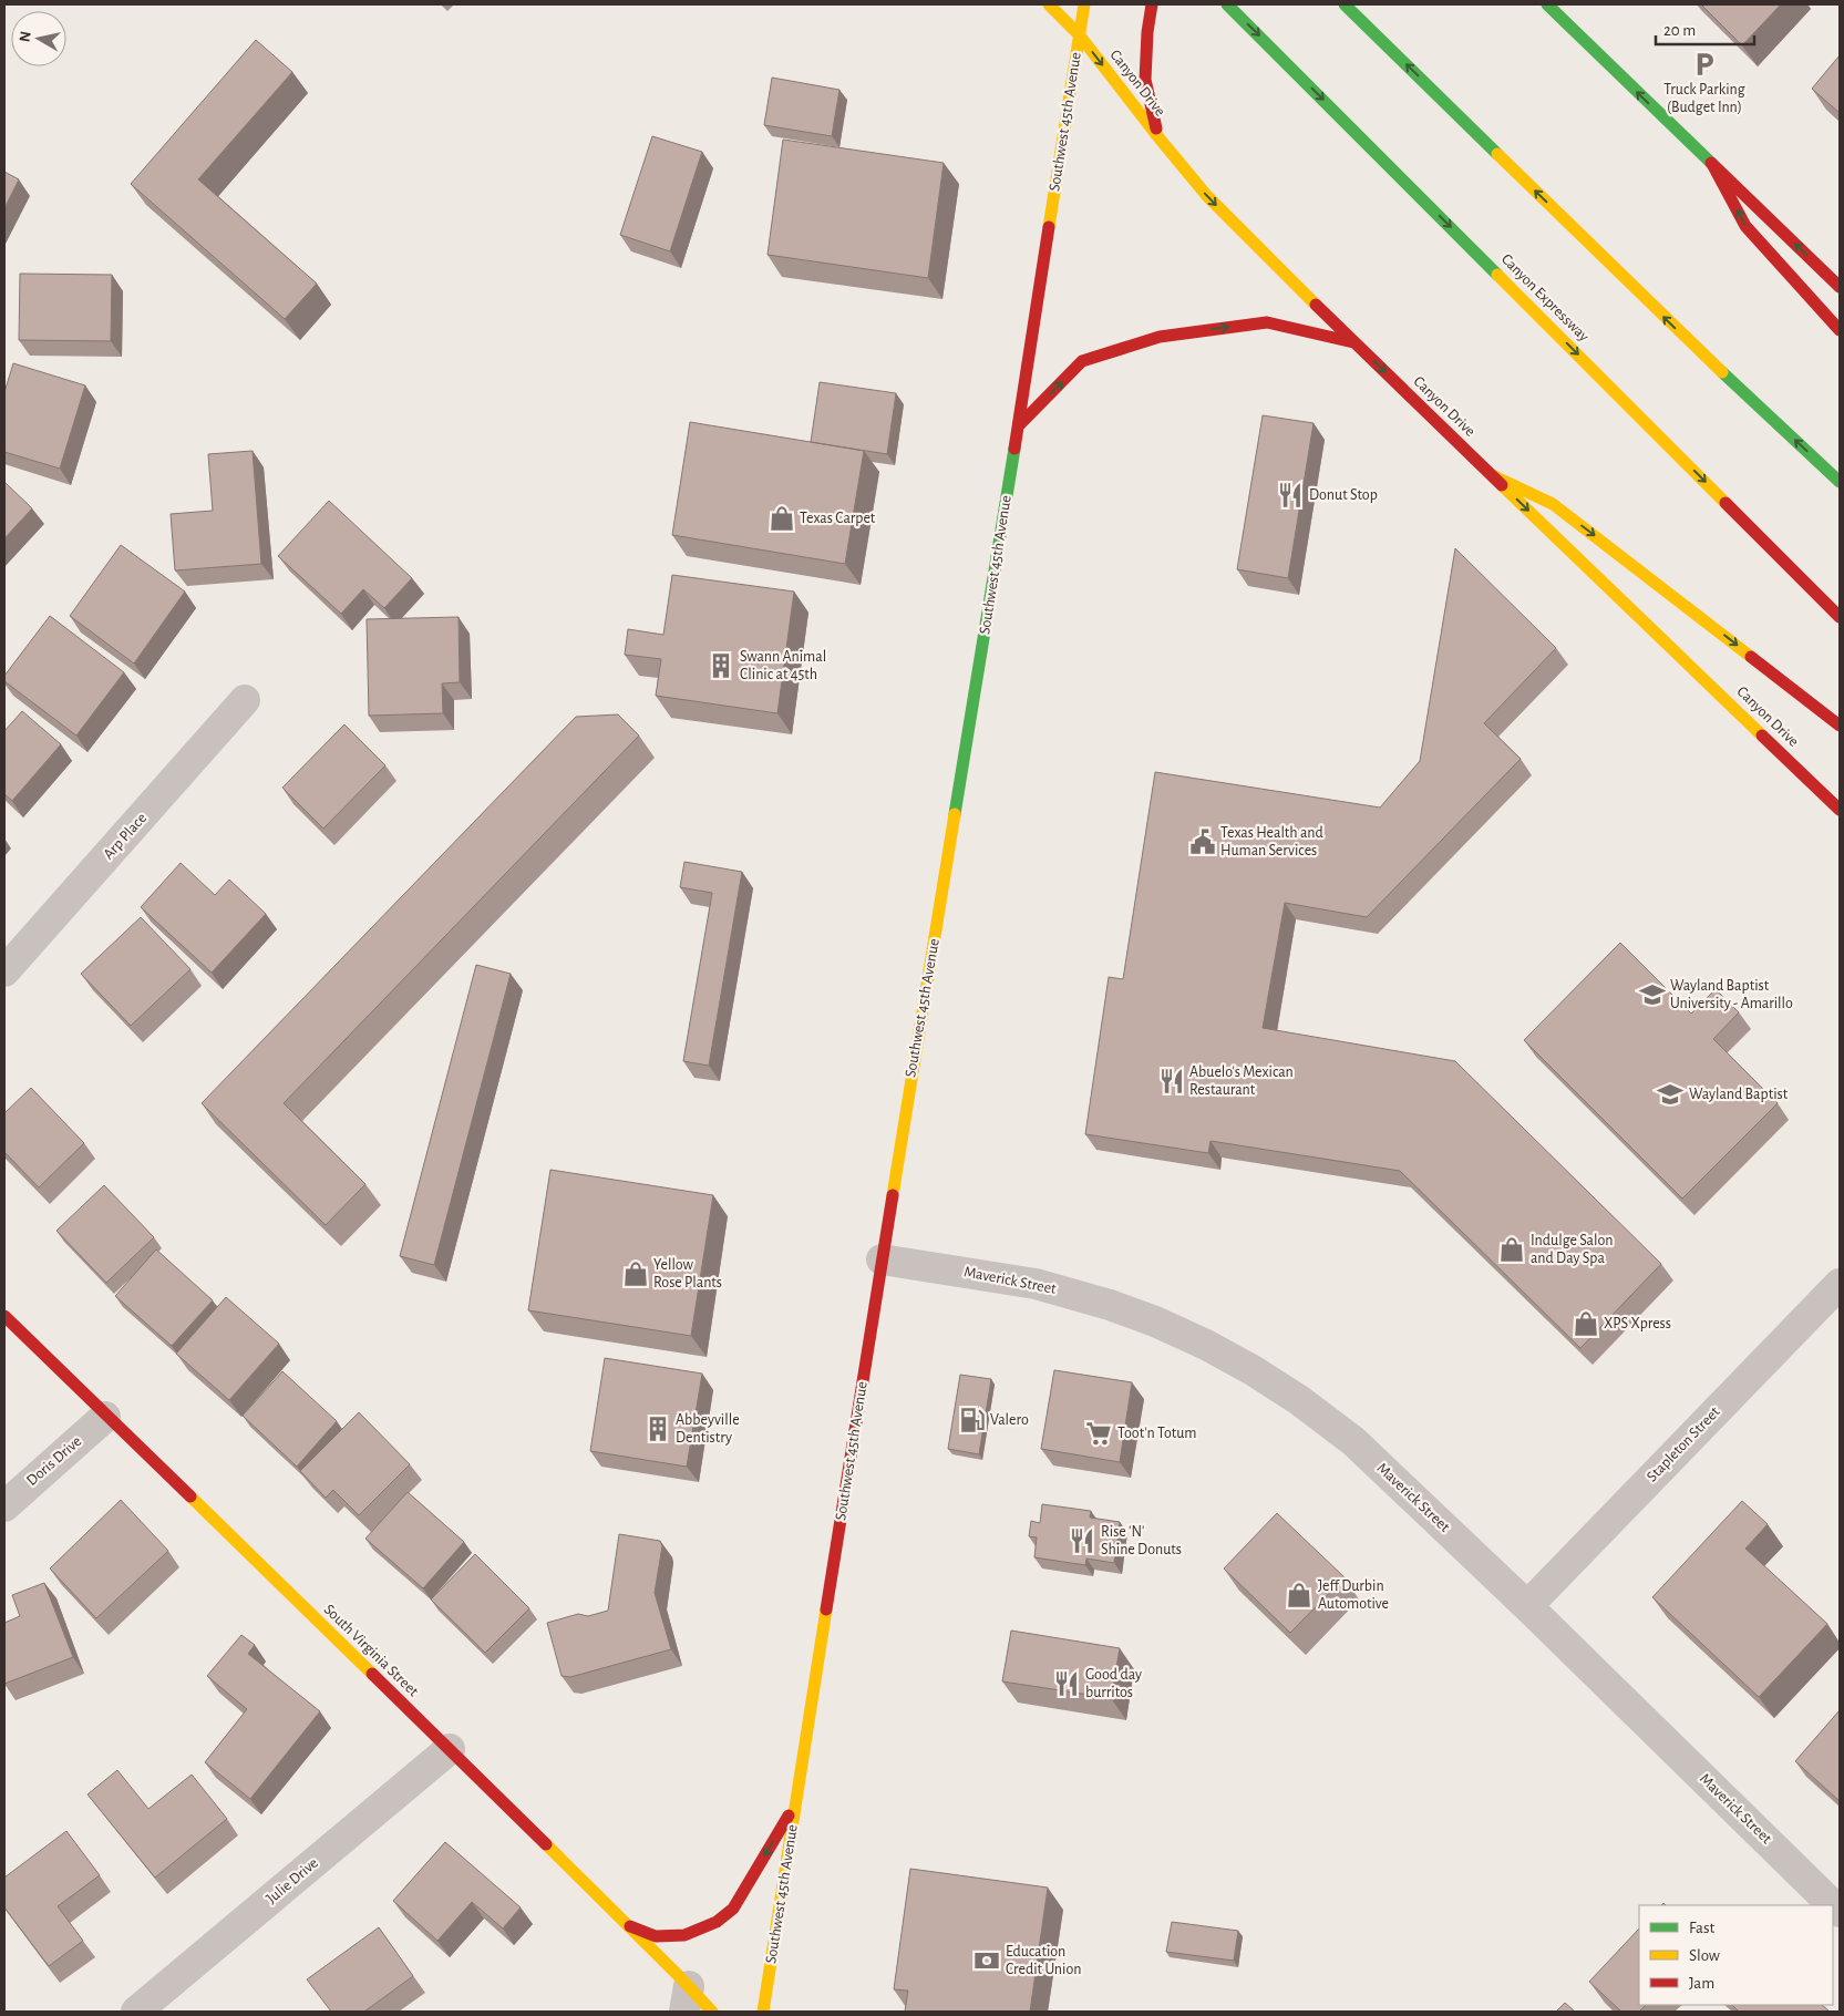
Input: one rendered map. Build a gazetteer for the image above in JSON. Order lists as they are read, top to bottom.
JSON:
{
  "streets": {
    "main road": [
      "Canyon Drive",
      "Southwest 45th Avenue",
      "Canyon Expressway",
      "South Virginia Street"
    ],
    "street": [
      "Arp Place",
      "Maverick Street",
      "Stapleton Street",
      "Doris Drive",
      "Julie Drive"
    ]
  },
  "crossings": [
    ["Canyon Drive", "Southwest 45th Avenue"],
    ["Southwest 45th Avenue", "Maverick Street"],
    ["Maverick Street", "Stapleton Street"],
    ["Doris Drive", "South Virginia Street"],
    ["South Virginia Street", "Julie Drive"]
  ],
  "places": {
    "parking": ["Truck Parking (Budget Inn)"],
    "restaurant": [
      "Donut Stop",
      "Abuelo's Mexican Restaurant",
      "Rise 'N' Shine Donuts",
      "Good day burritos"
    ],
    "shop": [
      "Texas Carpet",
      "Indulge Salon and Day Spa",
      "Yellow Rose Plants",
      "XPS Xpress",
      "Jeff Durbin Automotive"
    ],
    "building": ["Swann Animal Clinic at 45th", "Abbeyville Dentistry"],
    "public building": ["Texas Health and Human Services"],
    "school or university": ["Wayland Baptist University - Amarillo", "Wayland Baptist"],
    "fuel station": ["Valero"],
    "supermarket": ["Toot'n Totum"],
    "bank": ["Education Credit Union"]
  },
  "legend": ["Fast", "Slow", "Jam"],
  "scale_bar": "20 m",
  "north": "left"
}
